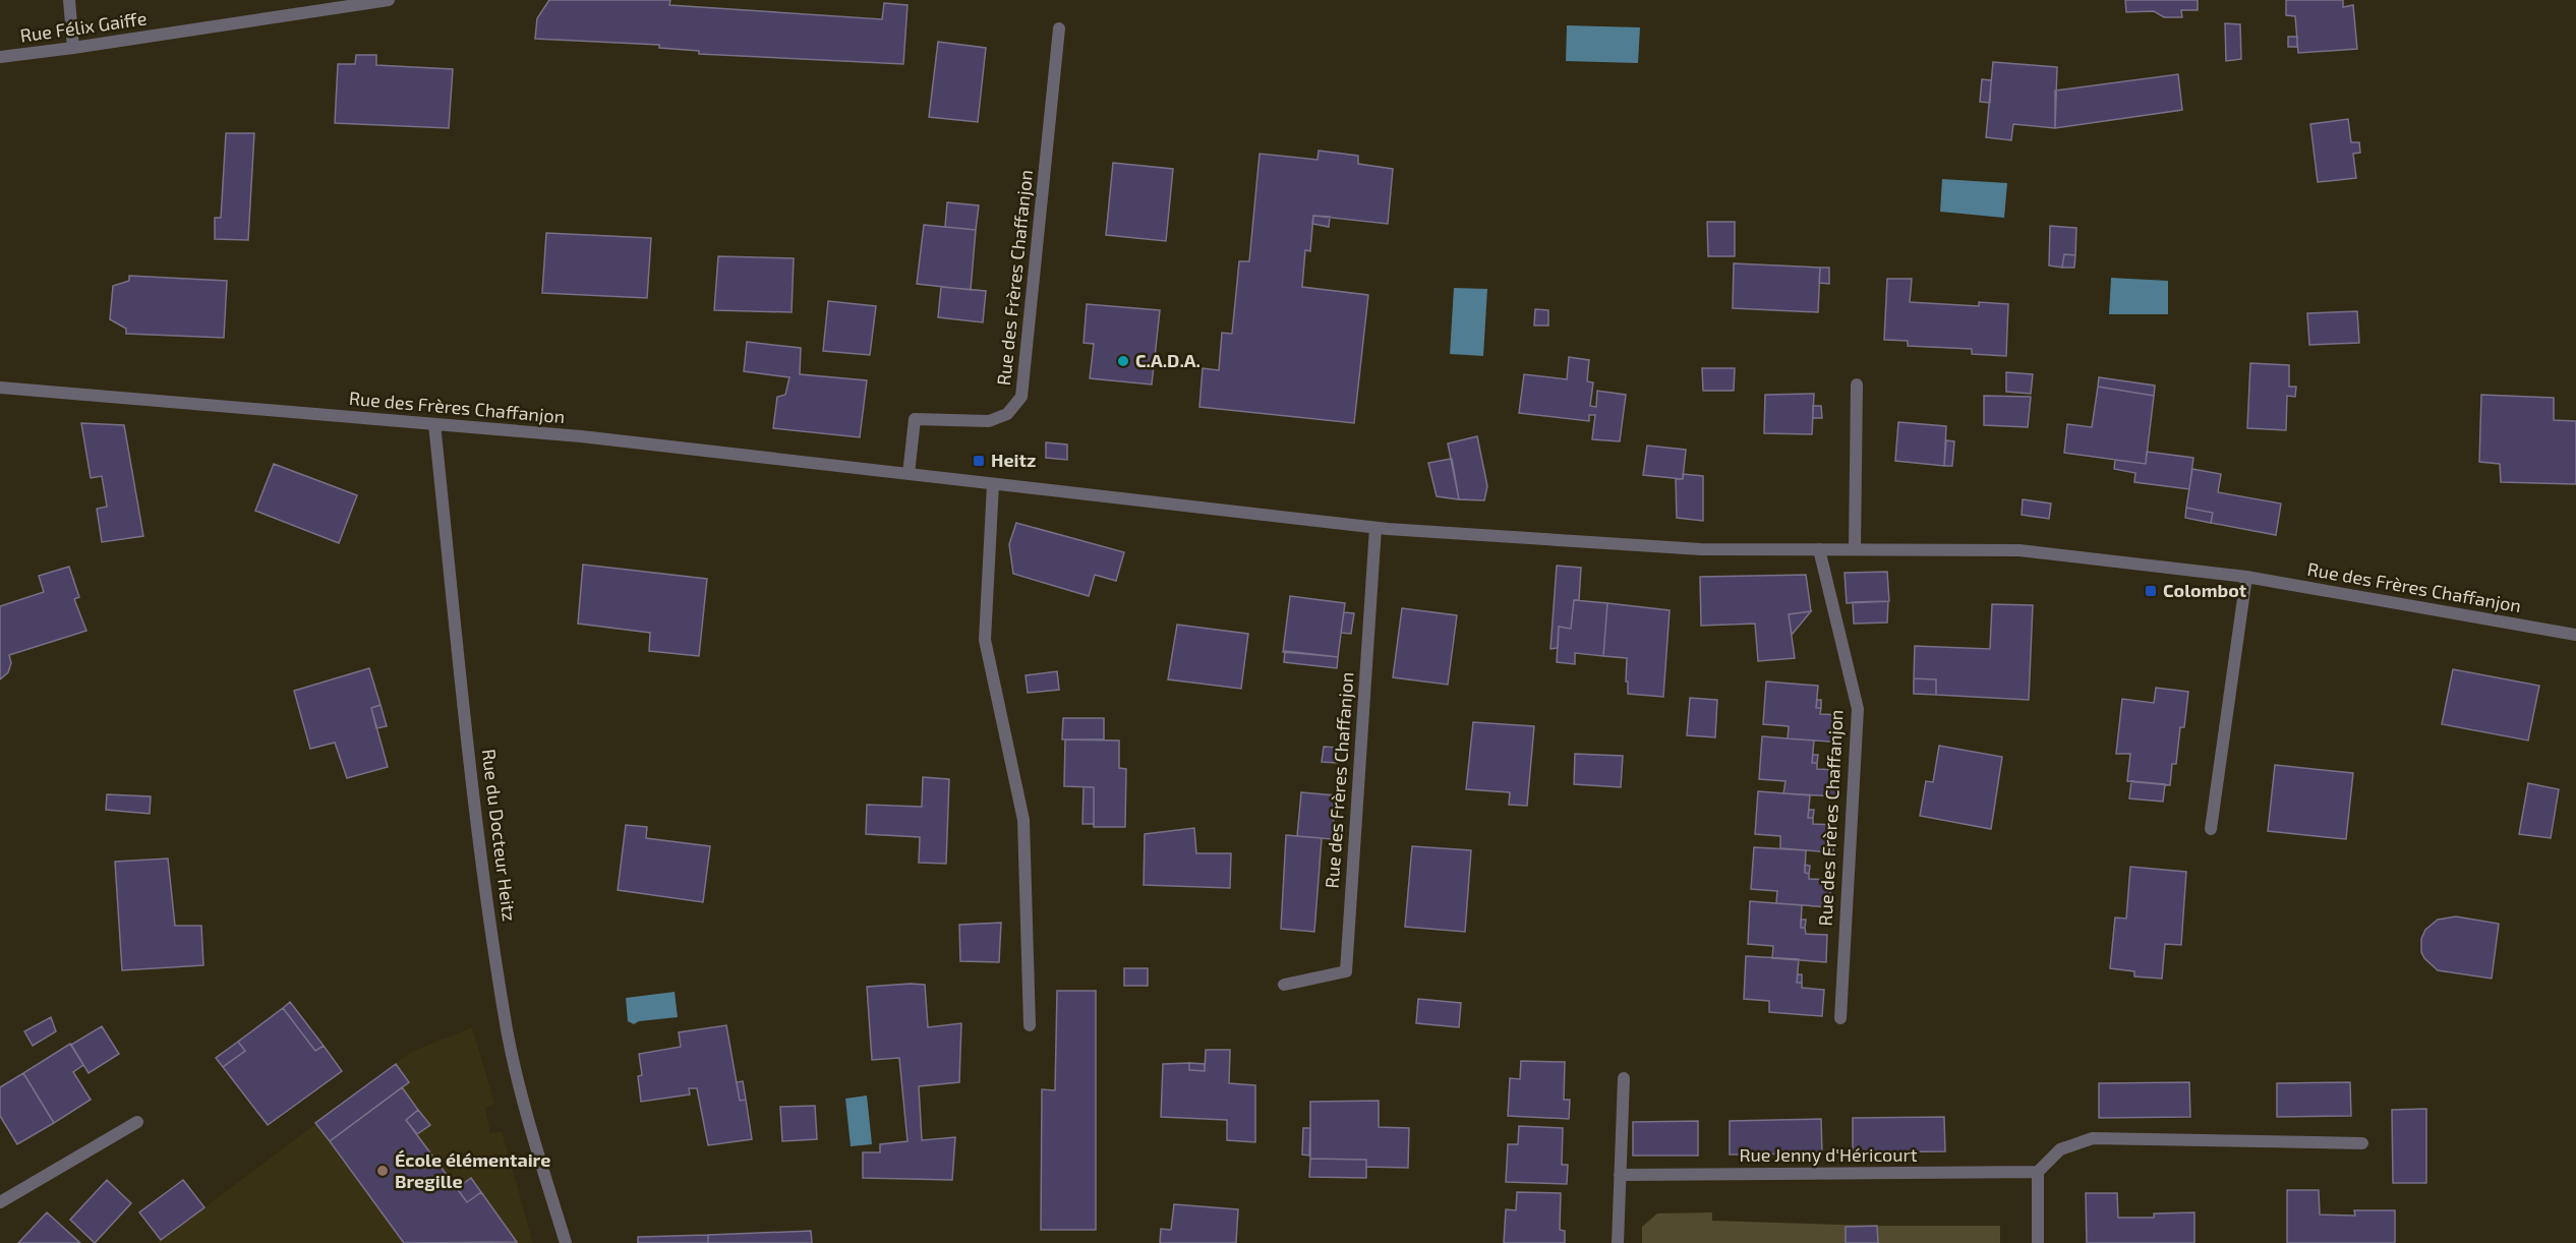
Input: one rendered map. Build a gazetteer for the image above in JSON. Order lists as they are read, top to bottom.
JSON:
{
  "streets": {
    "street": [
      "Rue Félix Gaiffe",
      "Rue des Frères Chaffanjon",
      "Rue du Docteur Heitz",
      "Rue Jenny d'Héricourt"
    ]
  },
  "crossings": [
    ["Rue des Frères Chaffanjon", "Rue du Docteur Heitz"]
  ],
  "places": {
    "other": ["C.A.D.A.", "École élémentaire Bregille"],
    "transit": ["Heitz", "Colombot"]
  }
}
